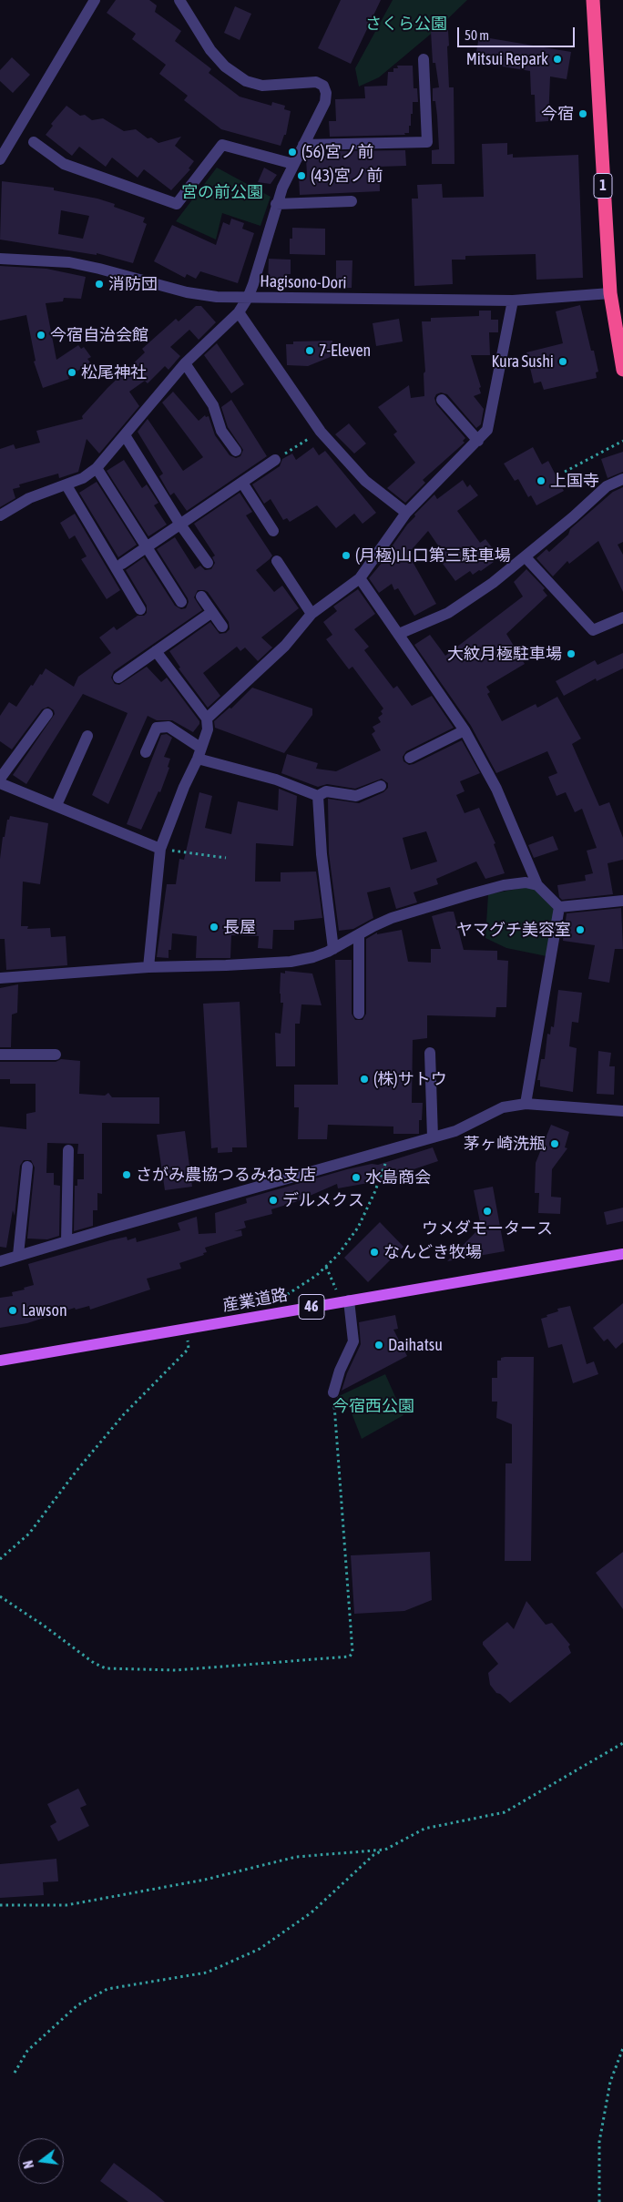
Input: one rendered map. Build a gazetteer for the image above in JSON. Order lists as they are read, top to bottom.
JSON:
{
  "streets": {
    "highway": ["1"],
    "main road": ["産業道路", "46"],
    "street": ["Hagisono-Dori"]
  },
  "crossings": [
    ["1", "Hagisono-Dori"]
  ],
  "parks": ["さくら公園", "宮の前公園", "今宿西公園"],
  "places": [
    "Mitsui Repark",
    "今宿",
    "(56)宮ノ前",
    "(43)宮ノ前",
    "消防団",
    "今宿自治会館",
    "7-Eleven",
    "Kura Sushi",
    "松尾神社",
    "上国寺",
    "(月極)山口第三駐車場",
    "大紋月極駐車場",
    "長屋",
    "ヤマグチ美容室",
    "(株)サトウ",
    "茅ヶ崎洗瓶",
    "さがみ農協つるみね支店",
    "水島商会",
    "デルメクス",
    "ウメダモータース",
    "なんどき牧場",
    "Lawson",
    "Daihatsu"
  ],
  "scale_bar": "50 m",
  "north": "left"
}
